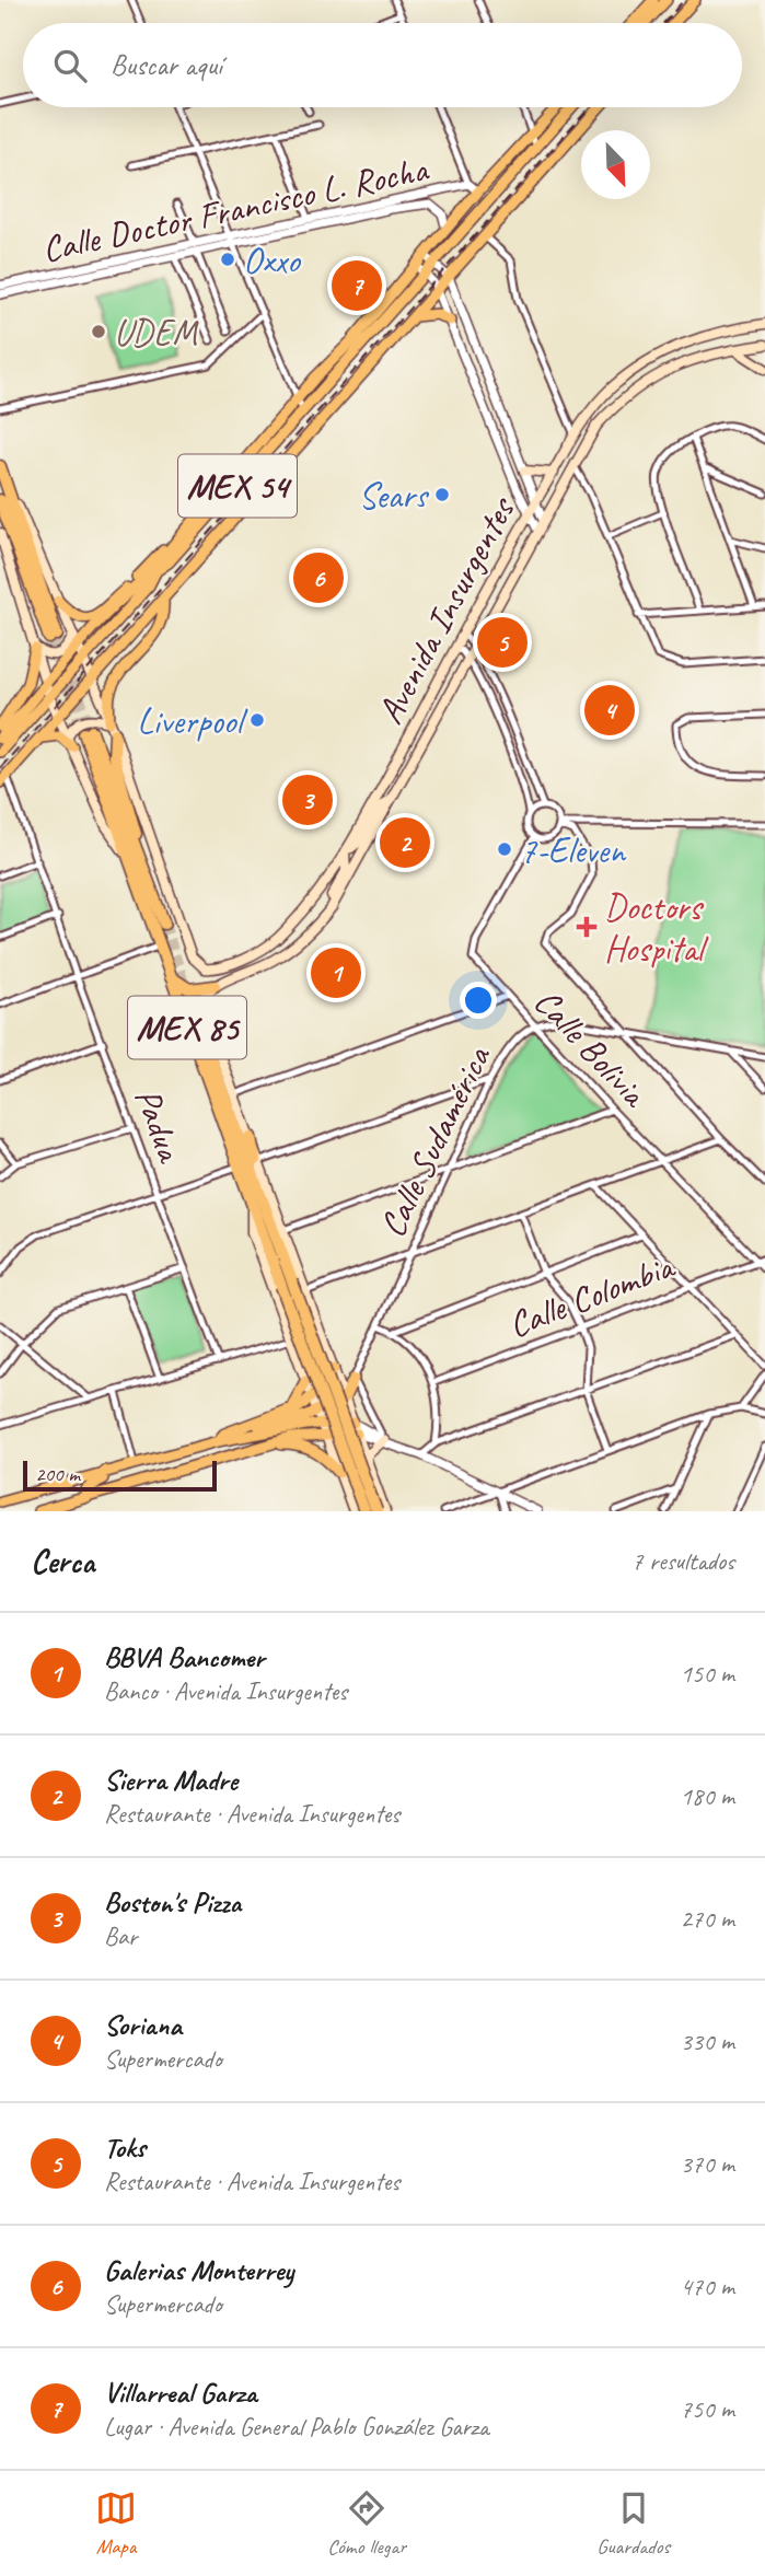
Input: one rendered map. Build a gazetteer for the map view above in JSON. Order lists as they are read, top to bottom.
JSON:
{
  "streets": {
    "highway": ["MEX 85"],
    "main road": ["MEX 54", "Avenida Insurgentes"],
    "street": [
      "Calle Doctor Francisco L. Rocha",
      "Calle Bolivia",
      "Padua",
      "Calle Sudamérica",
      "Calle Colombia"
    ]
  },
  "crossings": [
    ["Calle Doctor Francisco L. Rocha", "MEX 54"],
    ["MEX 54", "MEX 85"],
    ["MEX 54", "Padua"],
    ["Calle Bolivia", "Calle Sudamérica"],
    ["Calle Bolivia", "Calle Colombia"]
  ],
  "places": {
    "other": [
      "Oxxo",
      "UDEM",
      "Sears",
      "Liverpool",
      "7-Eleven"
    ],
    "health": ["Doctors Hospital"]
  },
  "scale_bar": "200 m",
  "north": "bottom right",
  "page": {
    "search": "Buscar aquí",
    "pins": [
      "7",
      "6",
      "5",
      "4",
      "3",
      "2",
      "1"
    ],
    "scale": "200 m",
    "heading": ["Cerca", "7 resultados"],
    "list": [
      {
        "mark": "1",
        "name": "BBVA Bancomer",
        "note": "Banco · Avenida Insurgentes",
        "value": "150 m"
      },
      {
        "mark": "2",
        "name": "Sierra Madre",
        "note": "Restaurante · Avenida Insurgentes",
        "value": "180 m"
      },
      {
        "mark": "3",
        "name": "Boston's Pizza",
        "note": "Bar",
        "value": "270 m"
      },
      {
        "mark": "4",
        "name": "Soriana",
        "note": "Supermercado",
        "value": "330 m"
      },
      {
        "mark": "5",
        "name": "Toks",
        "note": "Restaurante · Avenida Insurgentes",
        "value": "370 m"
      },
      {
        "mark": "6",
        "name": "Galerias Monterrey",
        "note": "Supermercado",
        "value": "470 m"
      },
      {
        "mark": "7",
        "name": "Villarreal Garza",
        "note": "Lugar · Avenida General Pablo González Garza",
        "value": "750 m"
      }
    ],
    "nav": ["Mapa", "Cómo llegar", "Guardados"]
  }
}
